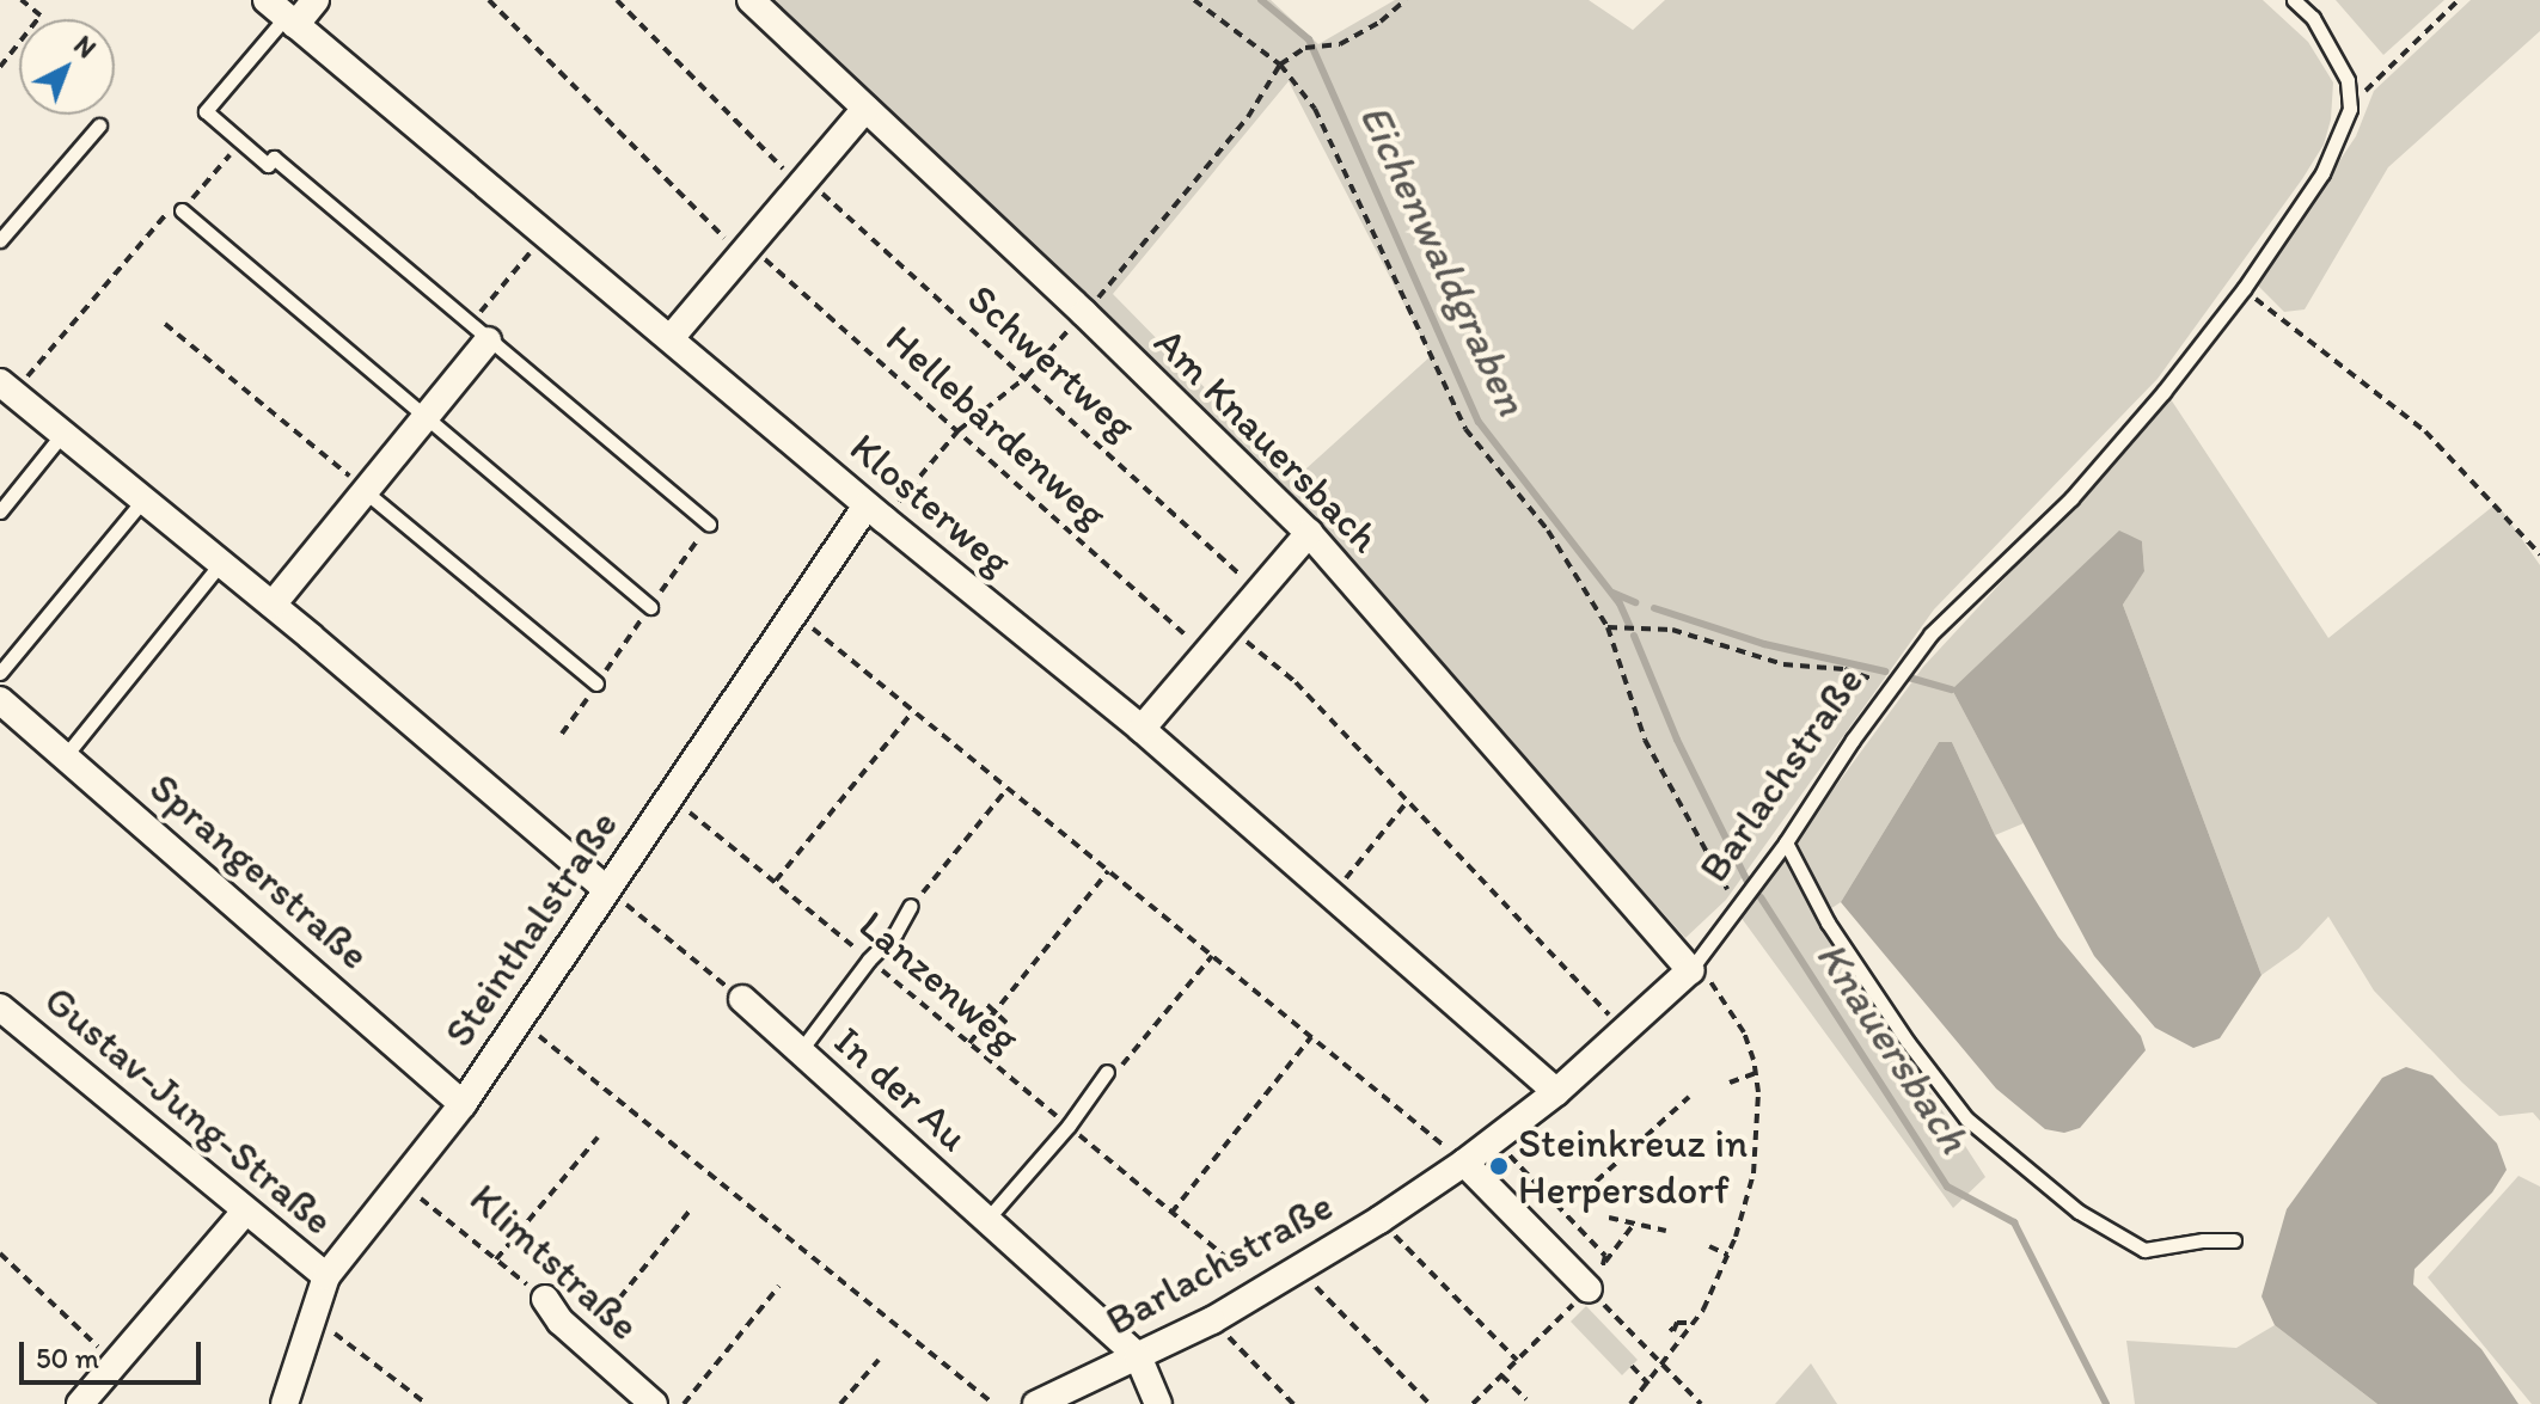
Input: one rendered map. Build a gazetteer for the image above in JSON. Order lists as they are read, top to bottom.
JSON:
{
  "streets": {
    "street": [
      "Am Knauersbach",
      "Klosterweg",
      "Barlachstraße",
      "Sprangerstraße",
      "Steinthalstraße",
      "In der Au",
      "Gustav-Jung-Straße",
      "Klimtstraße"
    ],
    "path": ["Schwertweg", "Hellebardenweg", "Lanzenweg"]
  },
  "crossings": [
    ["Am Knauersbach", "Barlachstraße"],
    ["Klosterweg", "Barlachstraße"],
    ["Klosterweg", "Steinthalstraße"],
    ["Barlachstraße", "Lanzenweg"],
    ["Barlachstraße", "In der Au"],
    ["Sprangerstraße", "Steinthalstraße"],
    ["Steinthalstraße", "Lanzenweg"],
    ["Steinthalstraße", "Gustav-Jung-Straße"],
    ["Steinthalstraße", "Klimtstraße"]
  ],
  "water": ["Eichenwaldgraben", "Knauersbach"],
  "places": ["Steinkreuz in Herpersdorf"],
  "scale_bar": "50 m",
  "north": "top right"
}
